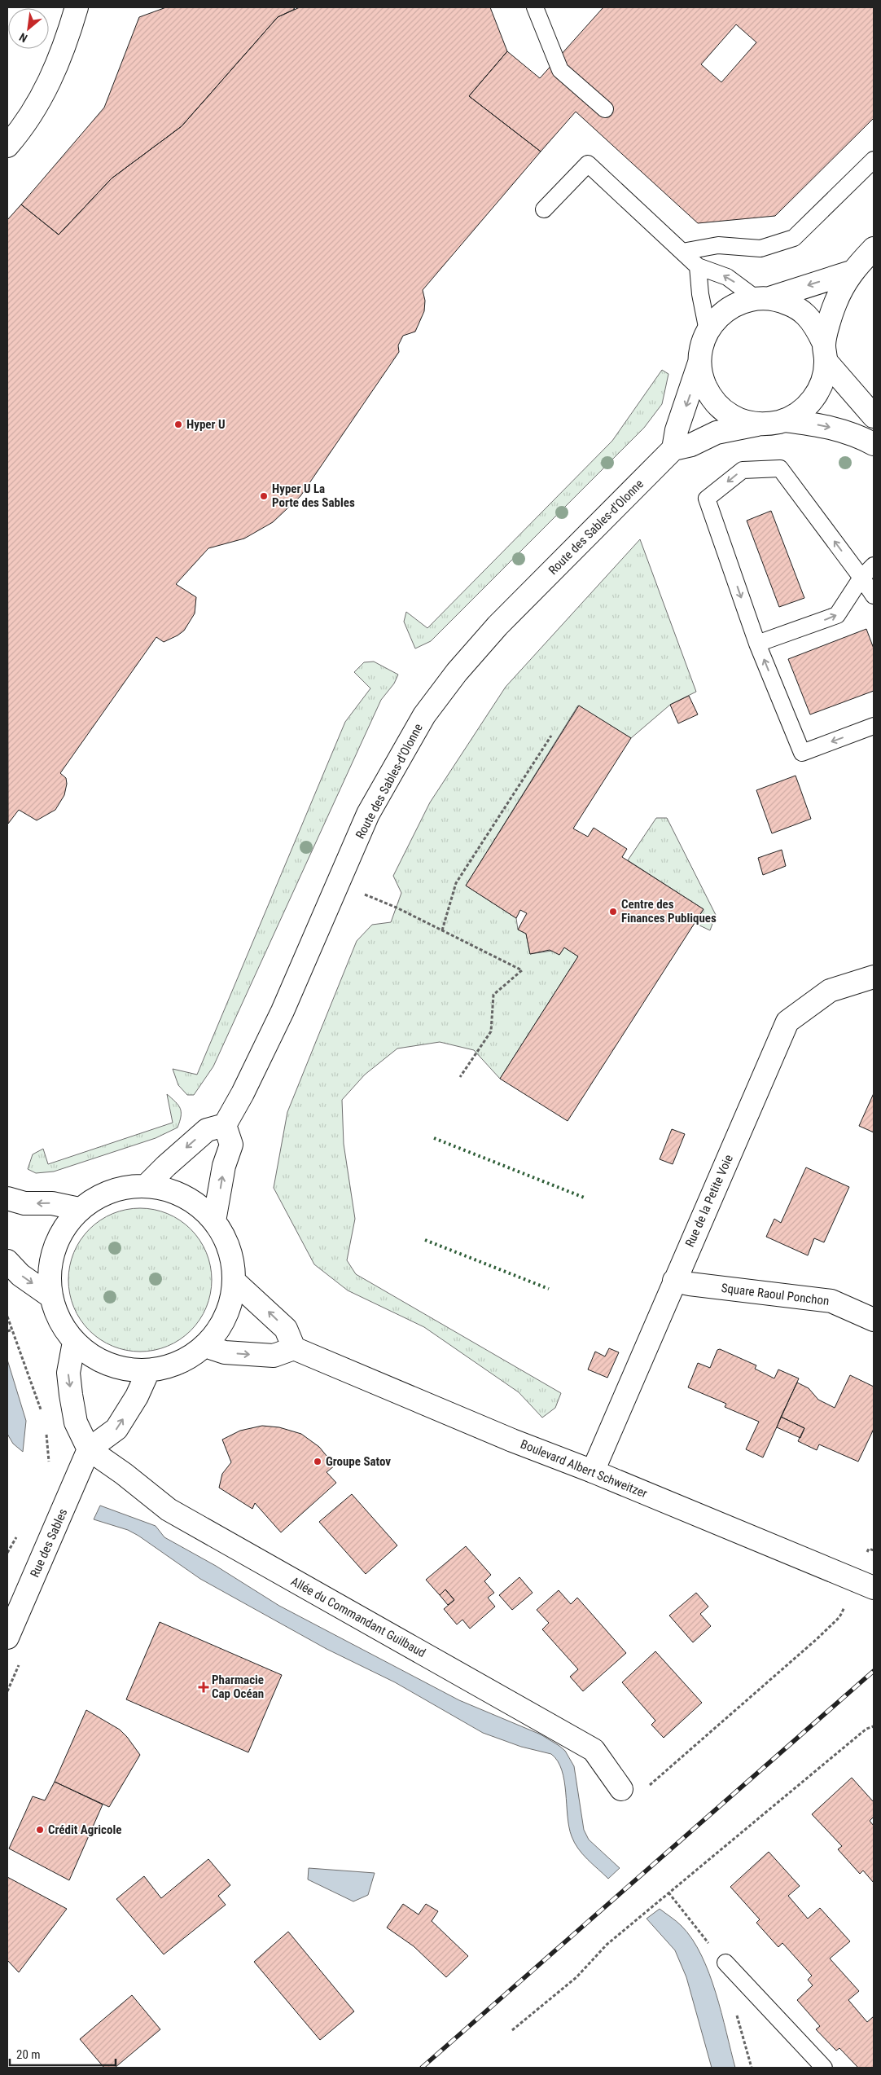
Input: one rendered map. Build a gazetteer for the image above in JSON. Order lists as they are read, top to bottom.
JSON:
{
  "streets": {
    "main road": [
      "Route des Sables-d'Olonne",
      "Rue de la Petite Voie",
      "Square Raoul Ponchon",
      "Boulevard Albert Schweitzer",
      "Rue des Sables",
      "Allée du Commandant Guilbaud"
    ]
  },
  "crossings": [
    ["Rue de la Petite Voie", "Square Raoul Ponchon"],
    ["Rue de la Petite Voie", "Boulevard Albert Schweitzer"],
    ["Rue des Sables", "Allée du Commandant Guilbaud"]
  ],
  "places": {
    "other": [
      "Hyper U",
      "Hyper U La Porte des Sables",
      "Centre des Finances Publiques",
      "Groupe Satov",
      "Crédit Agricole"
    ],
    "health": ["Pharmacie Cap Océan"]
  },
  "scale_bar": "20 m",
  "north": "bottom left"
}
